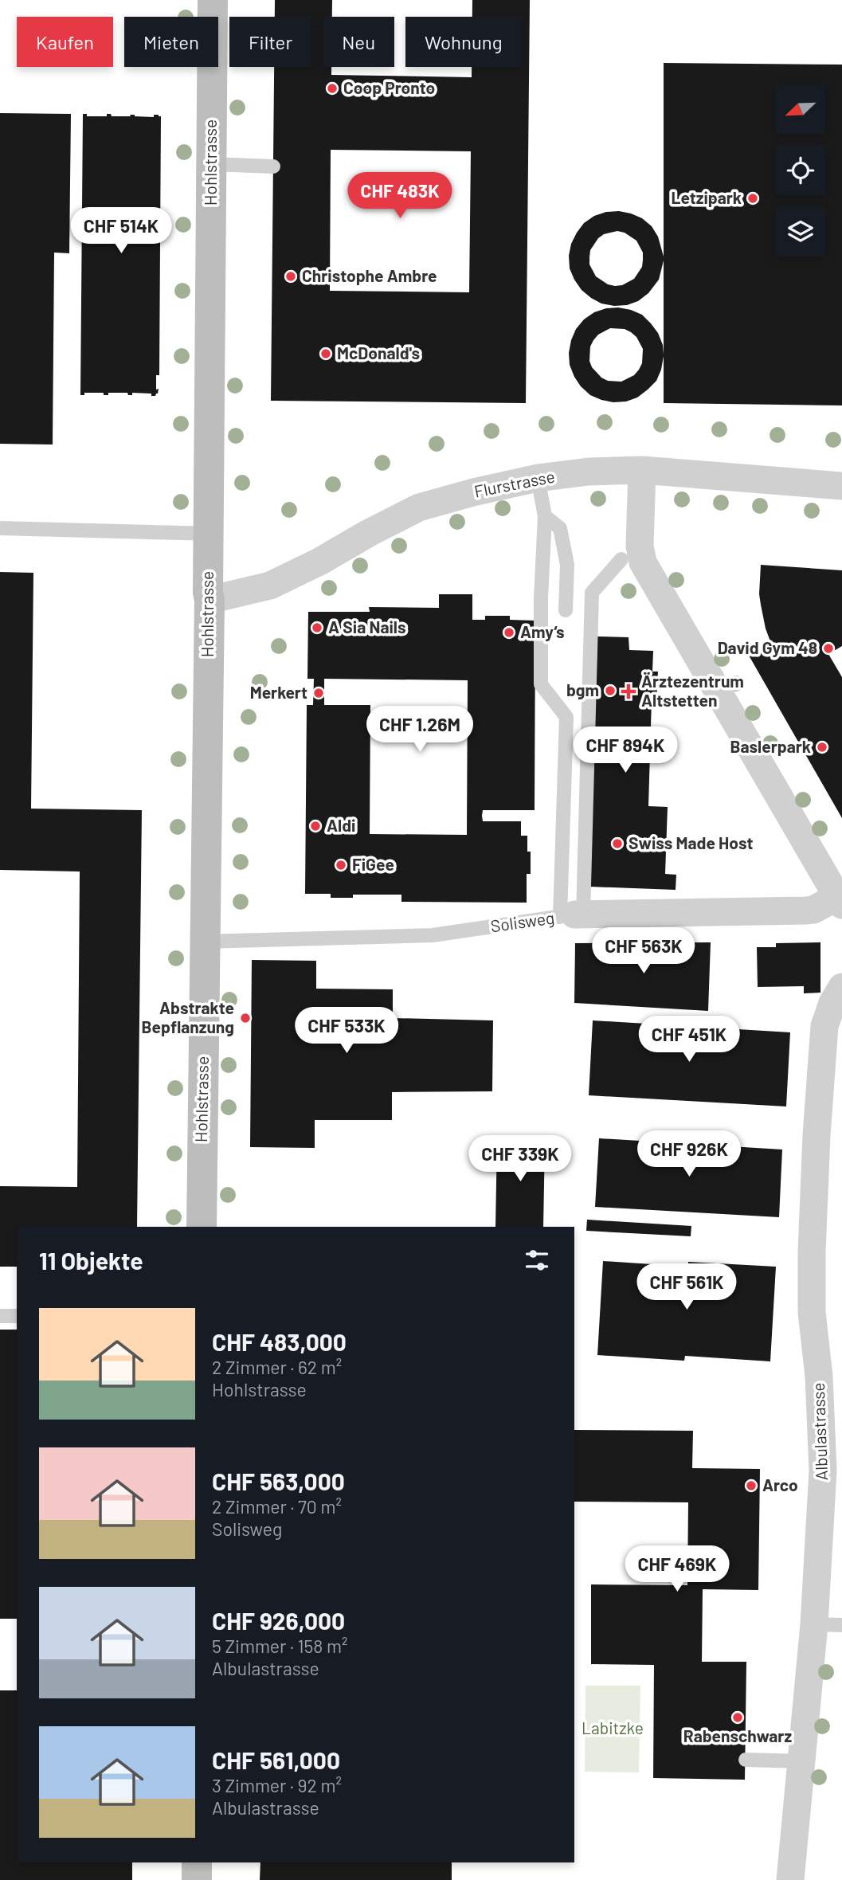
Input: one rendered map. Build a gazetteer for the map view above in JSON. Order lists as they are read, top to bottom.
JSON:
{
  "streets": {
    "street": [
      "Hohlstrasse",
      "Flurstrasse",
      "Solisweg",
      "Albulastrasse"
    ]
  },
  "crossings": [
    ["Hohlstrasse", "Flurstrasse"],
    ["Hohlstrasse", "Solisweg"]
  ],
  "parks": ["Labitzke"],
  "places": {
    "other": [
      "Coop Pronto",
      "Letzipark",
      "Christophe Ambre",
      "McDonald's",
      "A Sia Nails",
      "Amy‘s",
      "David Gym 48",
      "bgm",
      "Merkert",
      "Baslerpark",
      "Aldi",
      "Swiss Made Host",
      "FiGee",
      "Abstrakte Bepflanzung",
      "Arco",
      "Rabenschwarz"
    ],
    "health": ["Ärztezentrum Altstetten"]
  },
  "north": "bottom left",
  "page": {
    "chip": [
      "Kaufen",
      "Mieten",
      "Filter",
      "Neu",
      "Wohnung"
    ],
    "price": [
      "CHF 483K",
      "CHF 514K",
      "CHF 1.26M",
      "CHF 894K",
      "CHF 563K",
      "CHF 533K",
      "CHF 451K",
      "CHF 926K",
      "CHF 339K",
      "CHF 561K",
      "CHF 469K"
    ],
    "heading": "11 Objekte",
    "list": [
      {
        "name": "CHF 483,000",
        "note": "2 Zimmer · 62 m² · Hohlstrasse"
      },
      {
        "name": "CHF 563,000",
        "note": "2 Zimmer · 70 m² · Solisweg"
      },
      {
        "name": "CHF 926,000",
        "note": "5 Zimmer · 158 m² · Albulastrasse"
      },
      {
        "name": "CHF 561,000",
        "note": "3 Zimmer · 92 m² · Albulastrasse"
      }
    ]
  }
}
